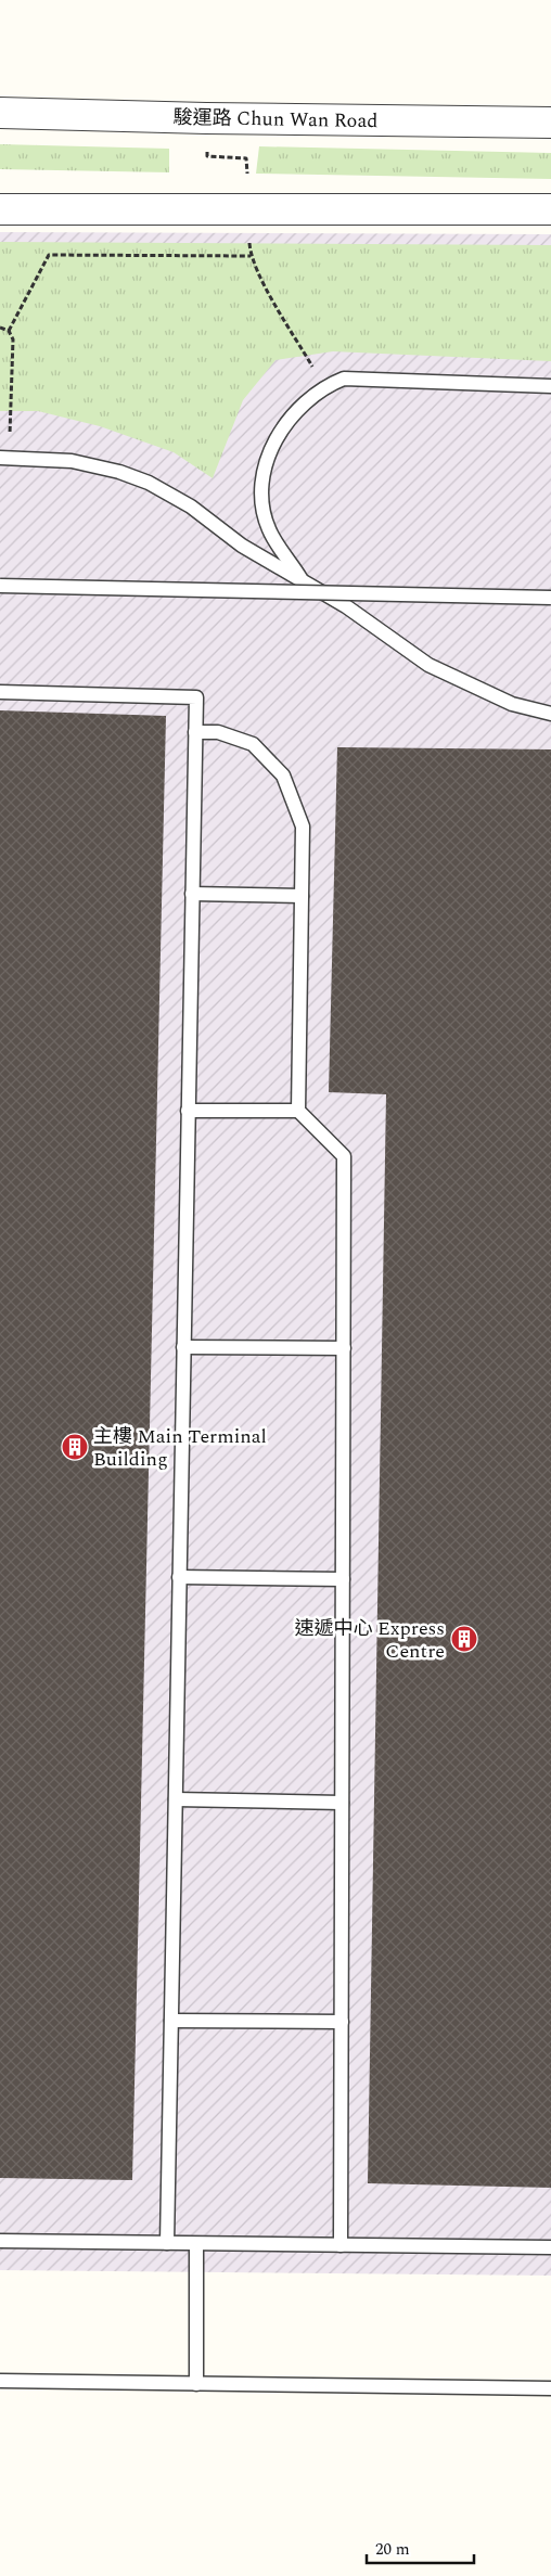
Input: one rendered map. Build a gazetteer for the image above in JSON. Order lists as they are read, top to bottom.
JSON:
{
  "streets": {
    "street": ["駿運路 Chun Wan Road"]
  },
  "places": {
    "building": ["主樓 Main Terminal Building", "速遞中心 Express Centre"]
  },
  "scale_bar": "20 m"
}
